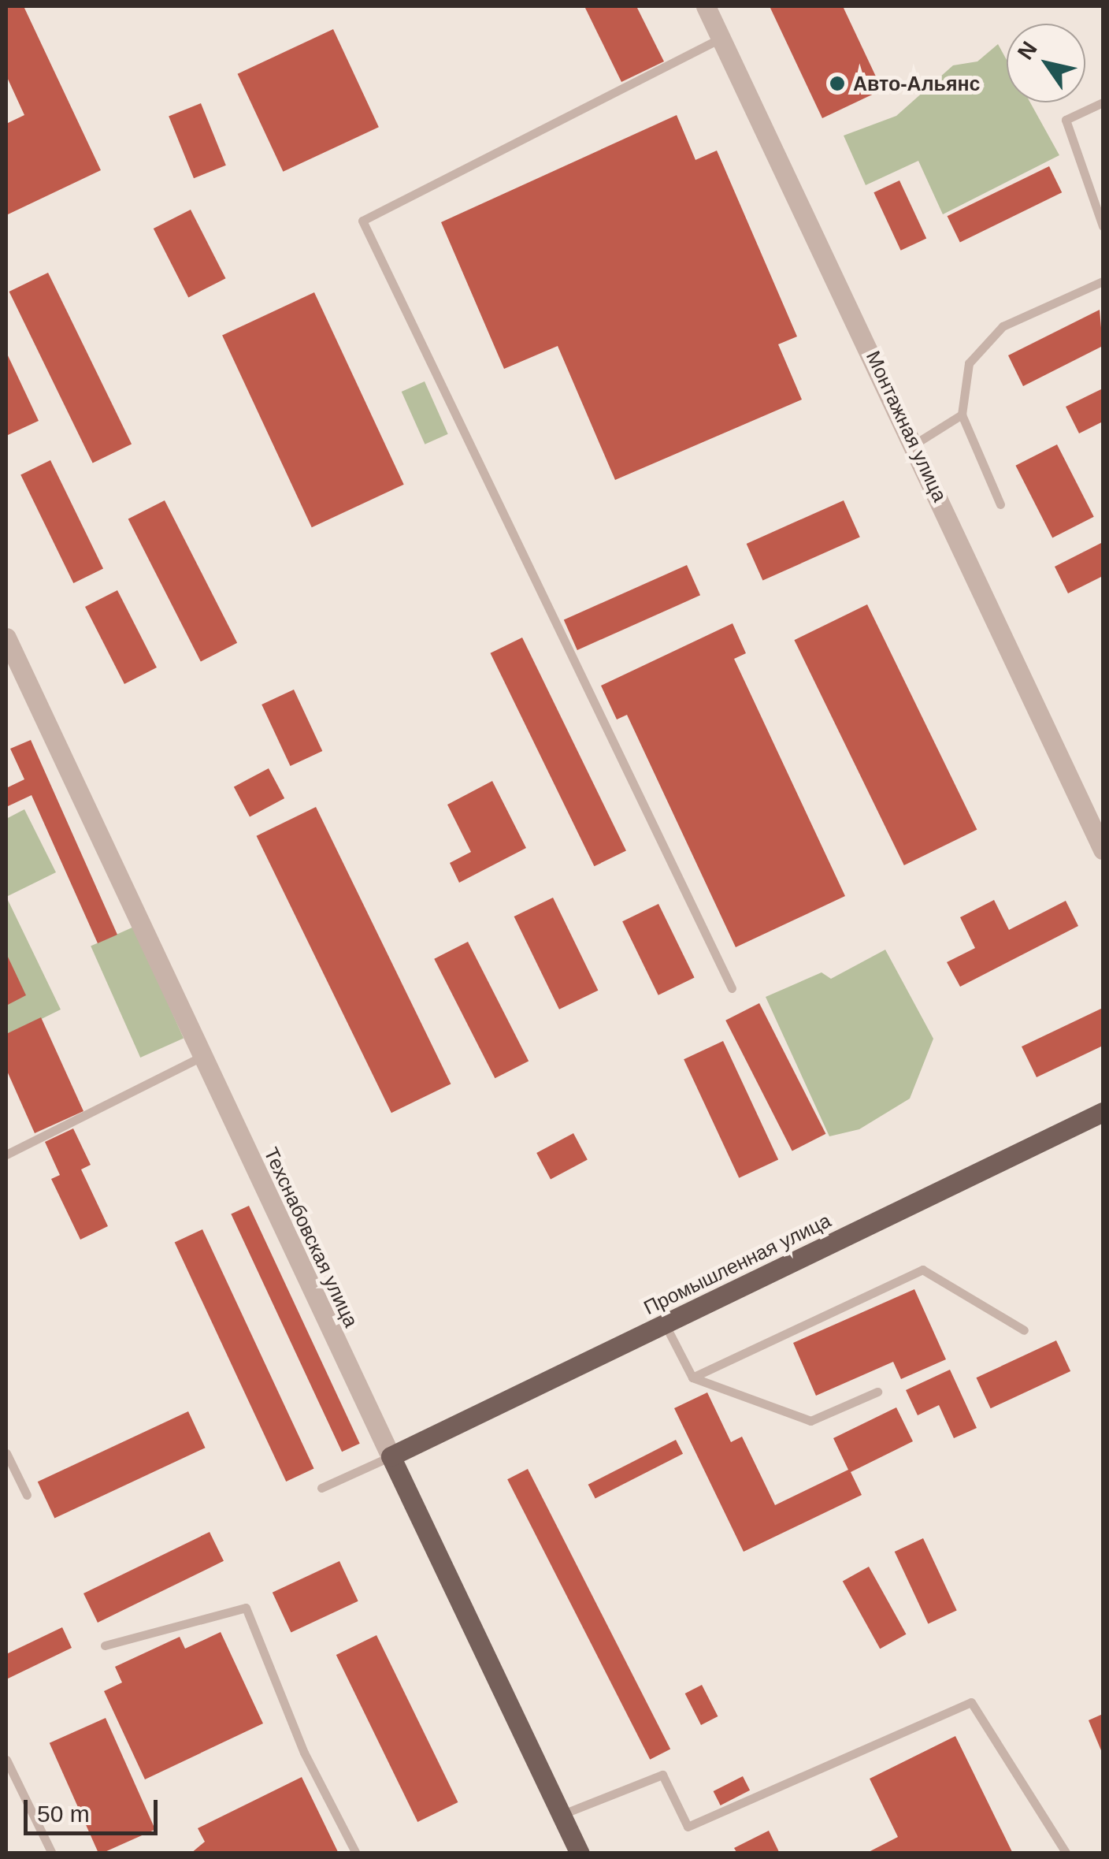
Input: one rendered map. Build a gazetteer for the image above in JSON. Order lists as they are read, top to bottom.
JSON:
{
  "streets": {
    "main road": ["Техснабовская улица", "Промышленная улица"],
    "street": ["Монтажная улица"]
  },
  "crossings": [
    ["Техснабовская улица", "Промышленная улица"]
  ],
  "places": ["Авто-Альянс"],
  "scale_bar": "50 m",
  "north": "top left"
}
